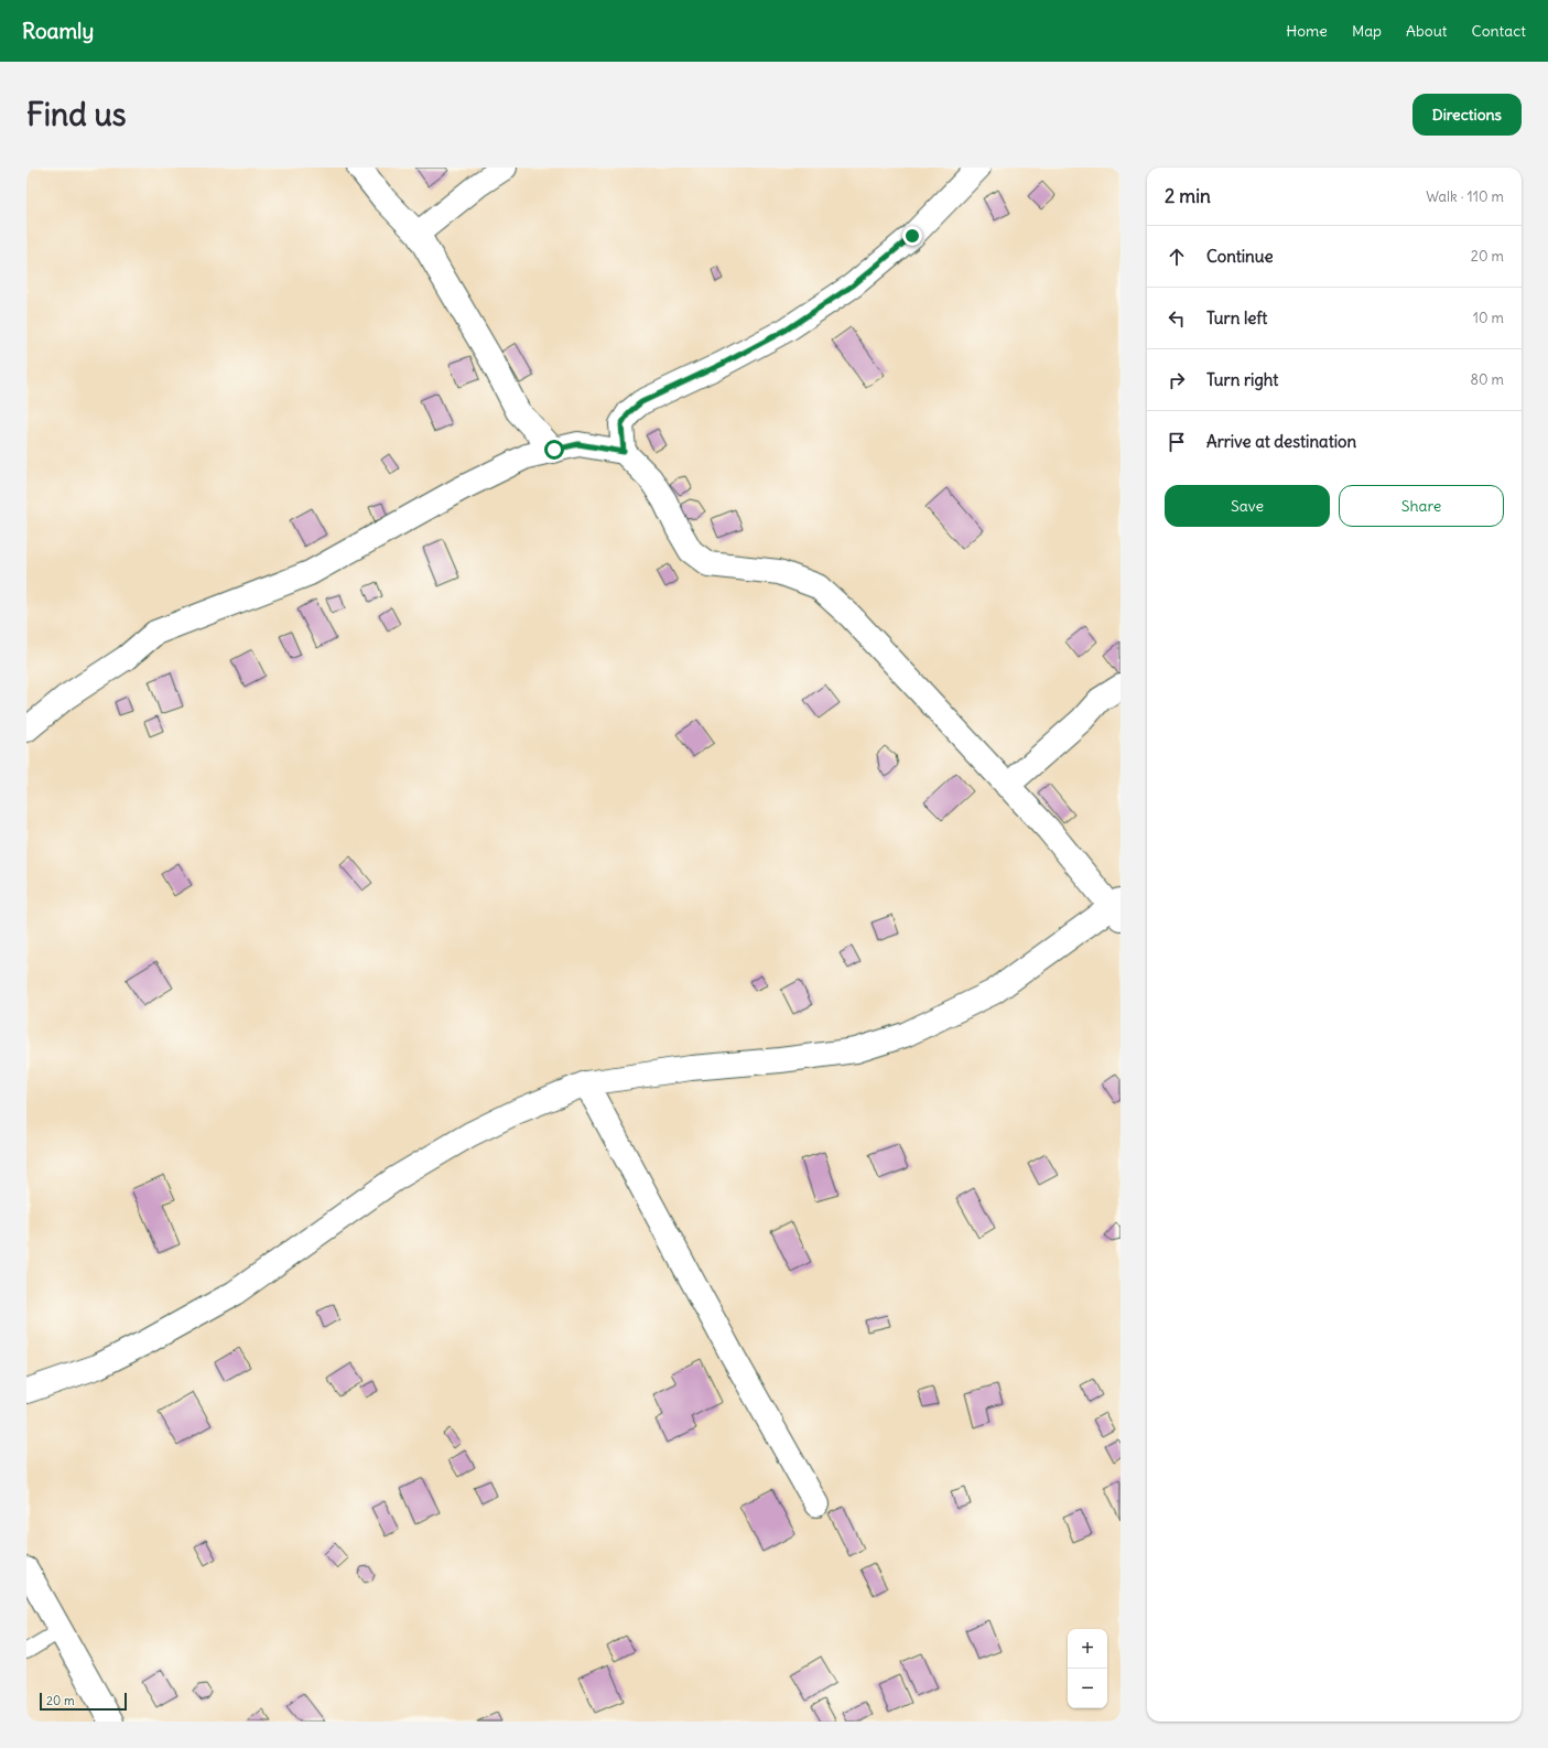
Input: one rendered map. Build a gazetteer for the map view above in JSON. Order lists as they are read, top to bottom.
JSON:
{
  "scale_bar": "20 m",
  "page": {
    "header": "Roamly",
    "nav": [
      "Home",
      "Map",
      "About",
      "Contact"
    ],
    "buttons": [
      "Directions",
      ["Save", "Share"]
    ],
    "title": "Find us",
    "heading": ["2 min", "Walk · 110 m"],
    "list": [
      ["Continue", "20 m"],
      ["Turn left", "10 m"],
      ["Turn right", "80 m"],
      "Arrive at destination"
    ],
    "map_buttons": ["+", "−"],
    "scale": "20 m"
  }
}
